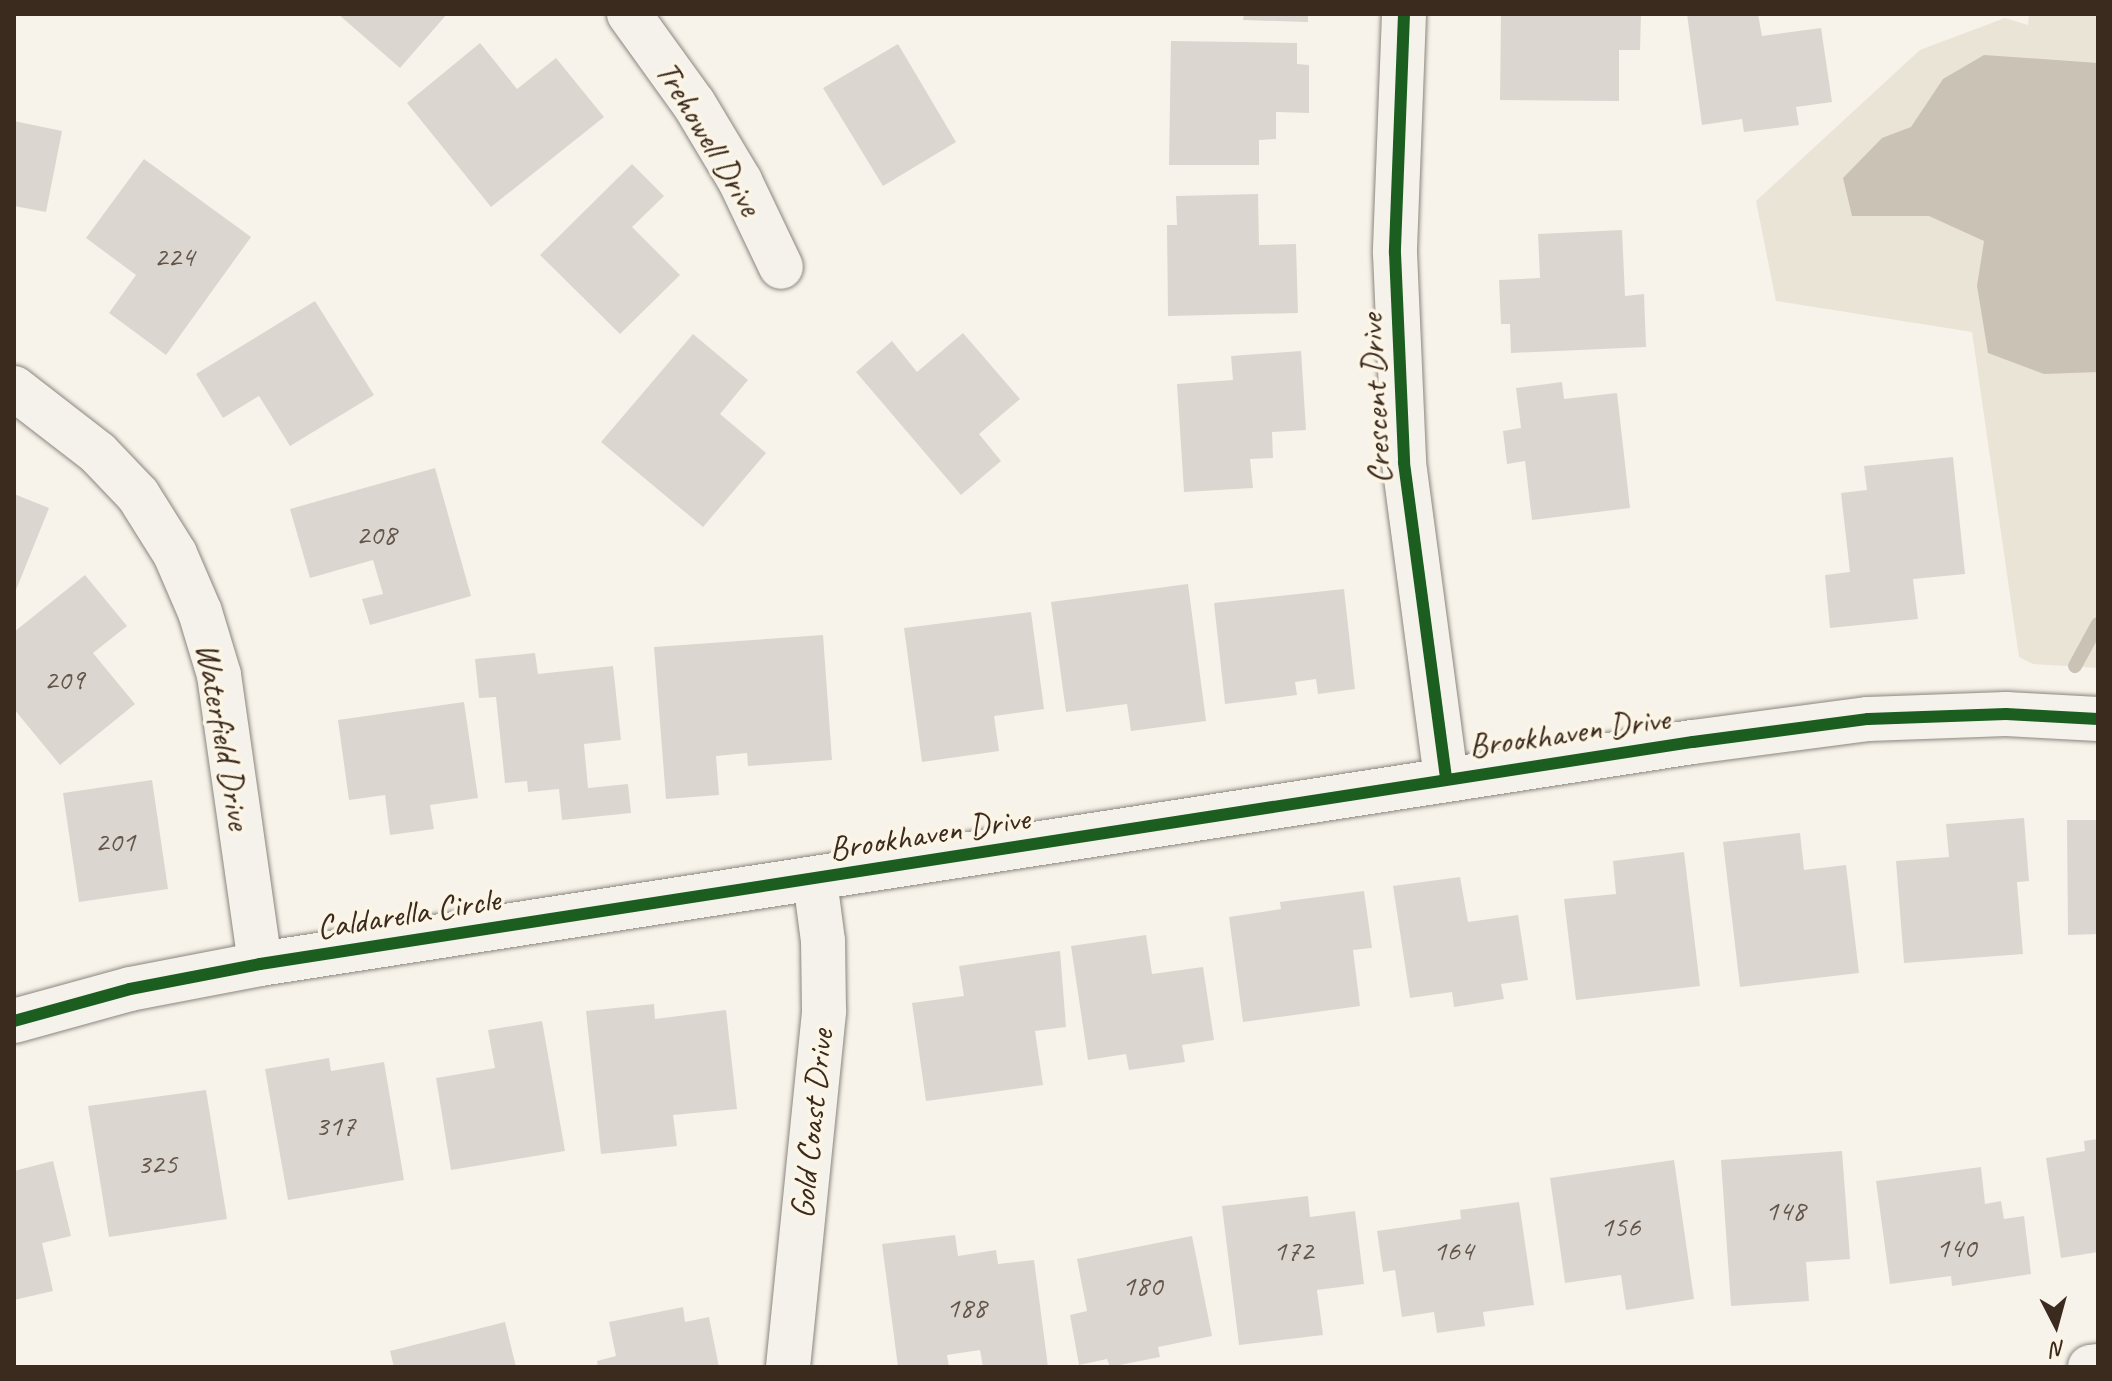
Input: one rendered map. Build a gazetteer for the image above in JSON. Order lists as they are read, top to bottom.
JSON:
{
  "streets": {
    "street": [
      "Trehowell Drive",
      "Crescent Drive",
      "Brookhaven Drive",
      "Waterfield Drive",
      "Caldarella Circle",
      "Gold Coast Drive"
    ]
  },
  "crossings": [
    ["Crescent Drive", "Brookhaven Drive"],
    ["Brookhaven Drive", "Caldarella Circle"],
    ["Brookhaven Drive", "Gold Coast Drive"],
    ["Waterfield Drive", "Caldarella Circle"],
    ["Caldarella Circle", "Gold Coast Drive"]
  ],
  "house_numbers": [
    "224",
    "208",
    "209",
    "201",
    "317",
    "325",
    "148",
    "156",
    "140",
    "172",
    "164",
    "180",
    "188"
  ],
  "north": "bottom"
}
